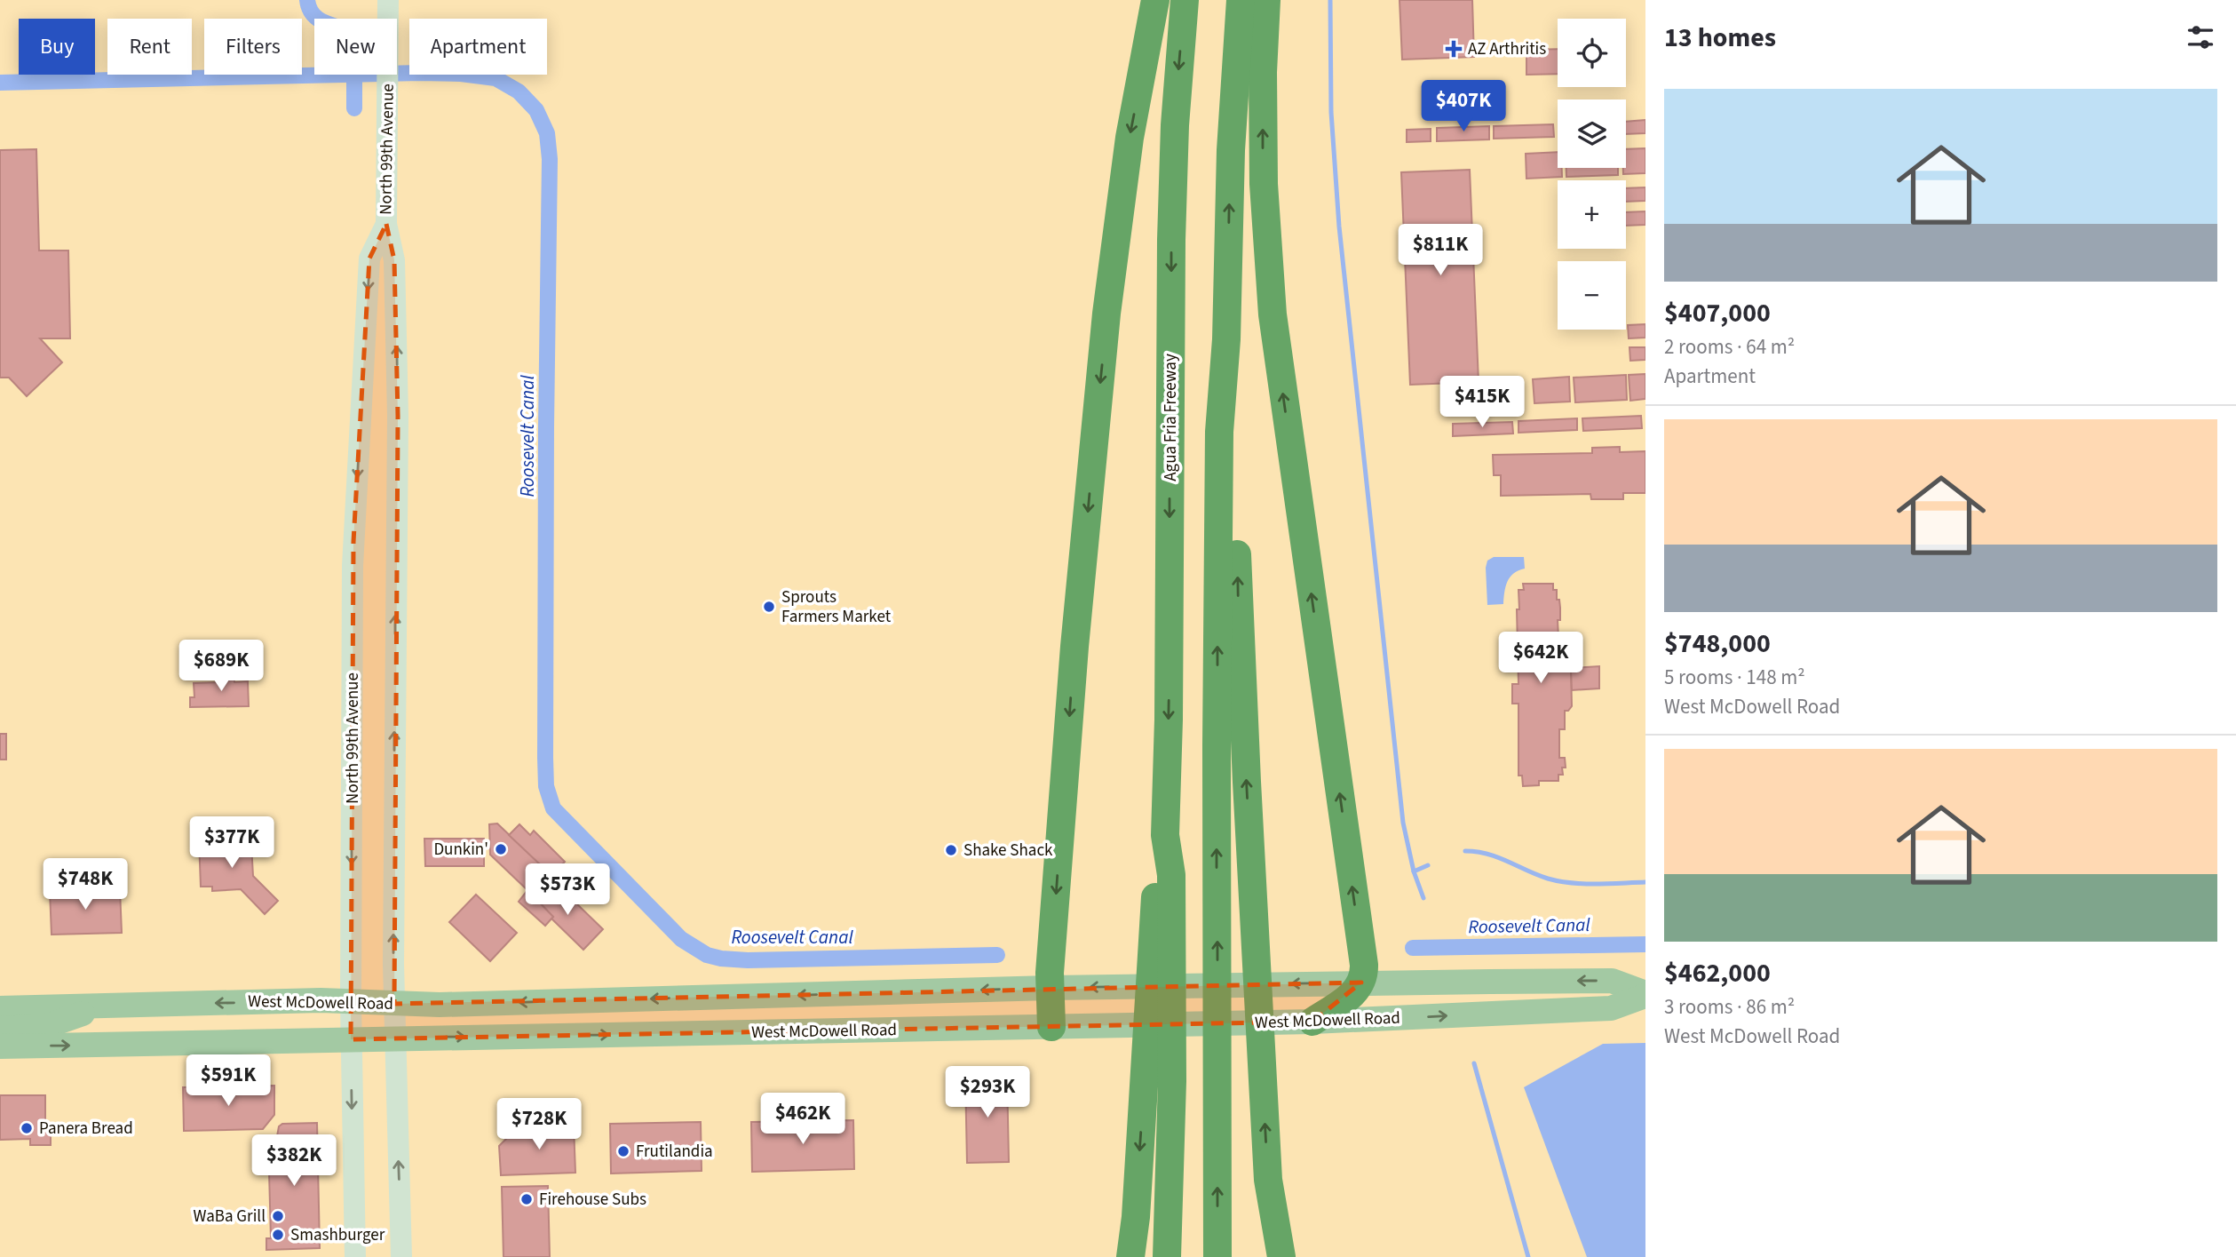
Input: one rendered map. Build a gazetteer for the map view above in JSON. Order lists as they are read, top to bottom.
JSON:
{
  "streets": {
    "highway": ["Agua Fria Freeway"],
    "main road": ["North 99th Avenue", "West McDowell Road"]
  },
  "crossings": [
    ["North 99th Avenue", "West McDowell Road"]
  ],
  "water": ["Roosevelt Canal"],
  "places": {
    "health": ["AZ Arthritis"],
    "other": [
      "Sprouts Farmers Market",
      "Dunkin'",
      "Shake Shack",
      "Panera Bread",
      "Frutilandia",
      "Firehouse Subs",
      "WaBa Grill",
      "Smashburger"
    ]
  },
  "page": {
    "heading": "13 homes",
    "map_buttons": ["+", "−"],
    "chip": [
      "Buy",
      "Rent",
      "Filters",
      "New",
      "Apartment"
    ],
    "list": [
      {
        "name": "$407,000",
        "note": "2 rooms · 64 m² · Apartment"
      },
      {
        "name": "$748,000",
        "note": "5 rooms · 148 m² · West McDowell Road"
      },
      {
        "name": "$462,000",
        "note": "3 rooms · 86 m² · West McDowell Road"
      }
    ],
    "price": [
      "$407K",
      "$811K",
      "$415K",
      "$642K",
      "$689K",
      "$377K",
      "$748K",
      "$573K",
      "$591K",
      "$293K",
      "$462K",
      "$728K",
      "$382K"
    ]
  }
}
